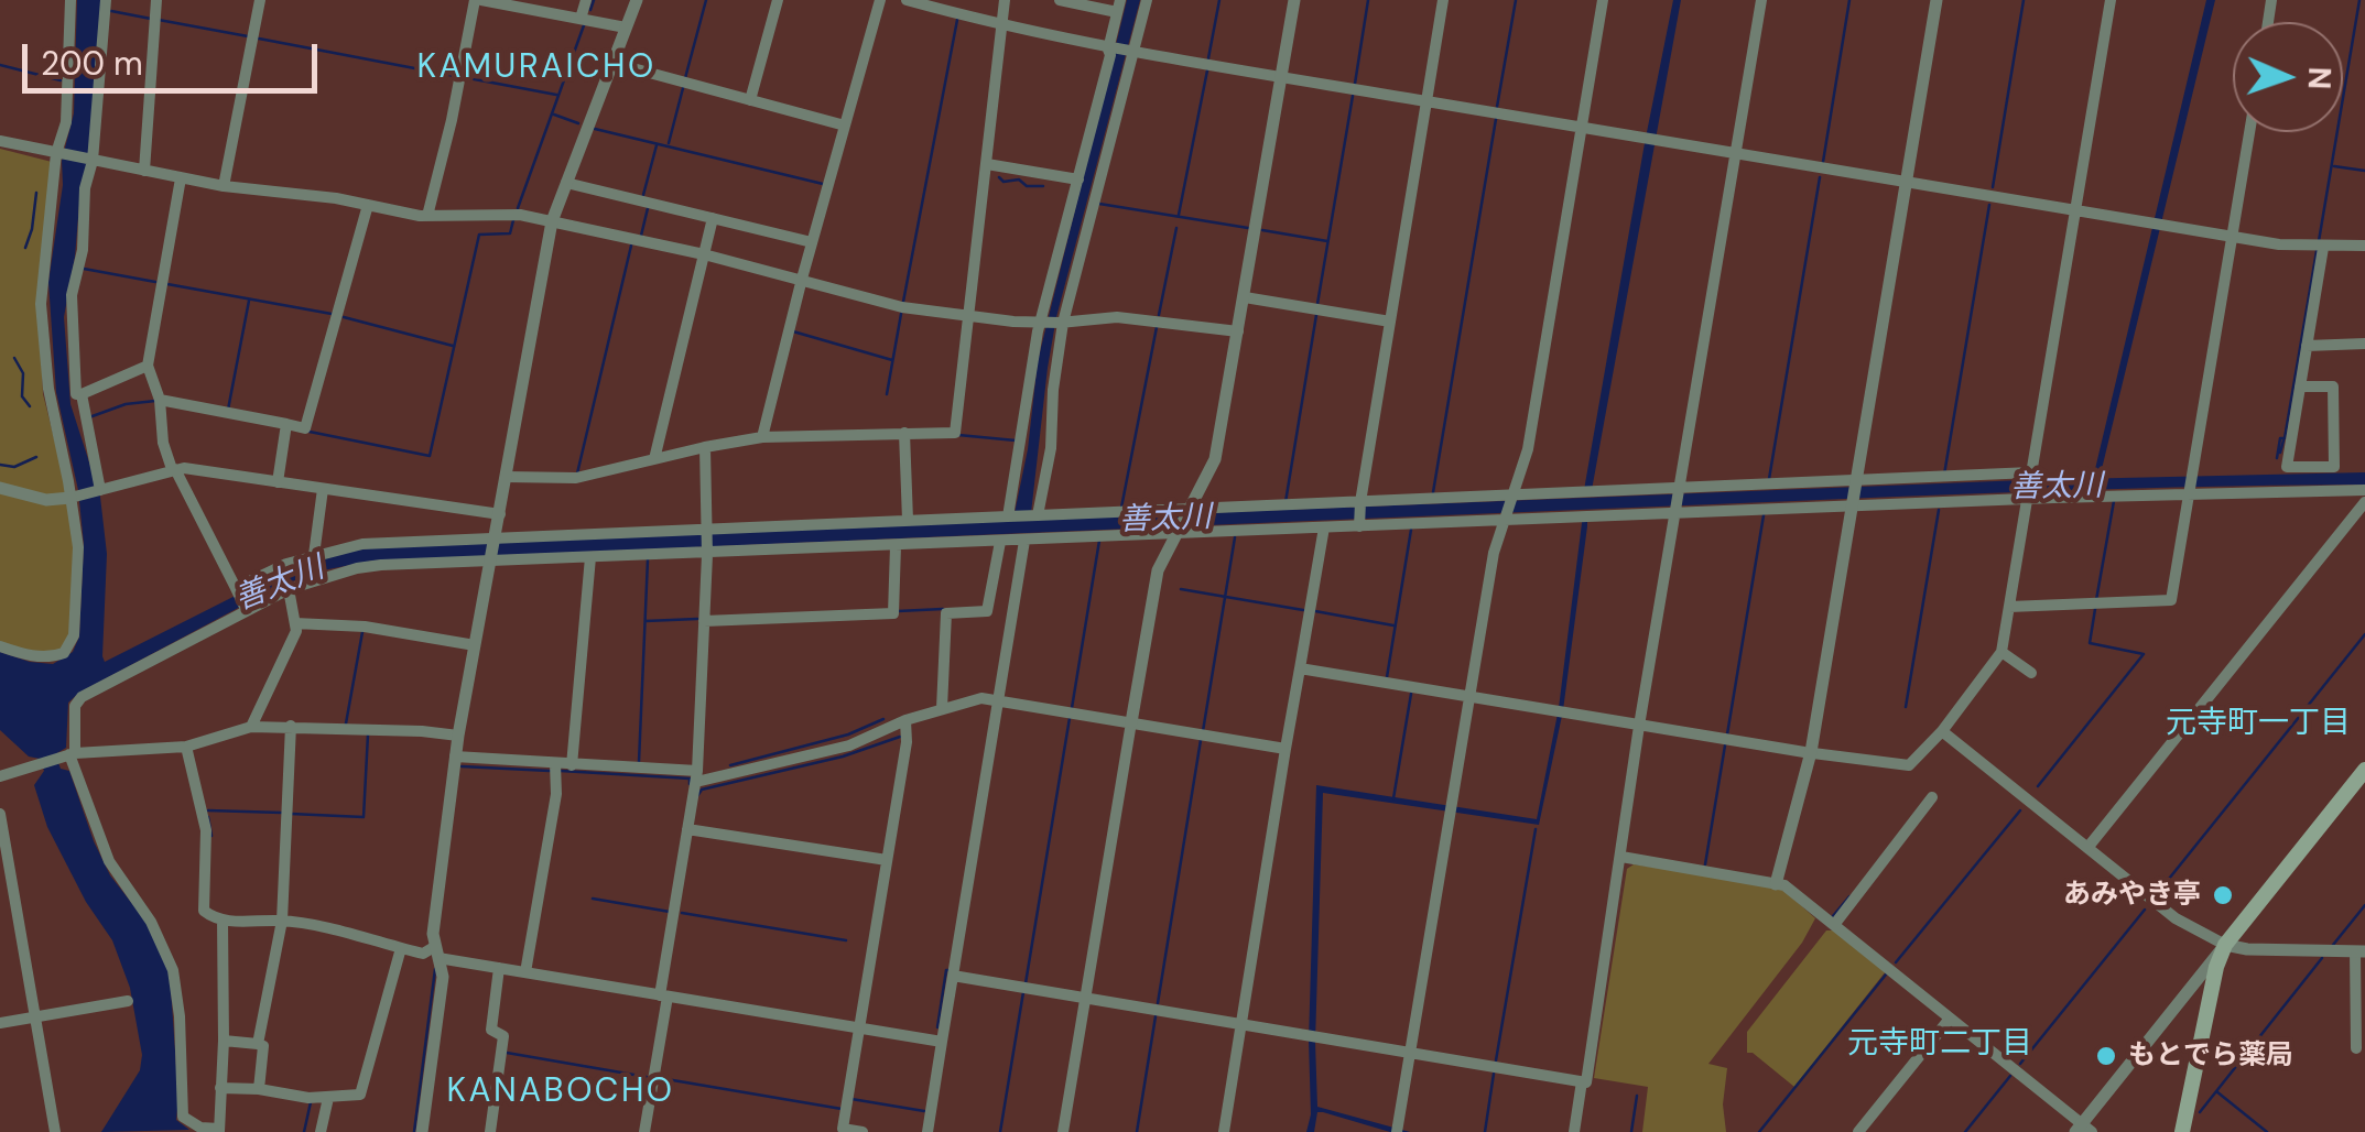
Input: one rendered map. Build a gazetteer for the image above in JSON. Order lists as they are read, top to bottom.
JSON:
{
  "districts": [
    "KAMURAICHO",
    "元寺町一丁目",
    "元寺町二丁目",
    "KANABOCHO"
  ],
  "water": ["善太川"],
  "places": ["あみやき亭", "もとでら薬局"],
  "scale_bar": "200 m",
  "north": "right"
}
